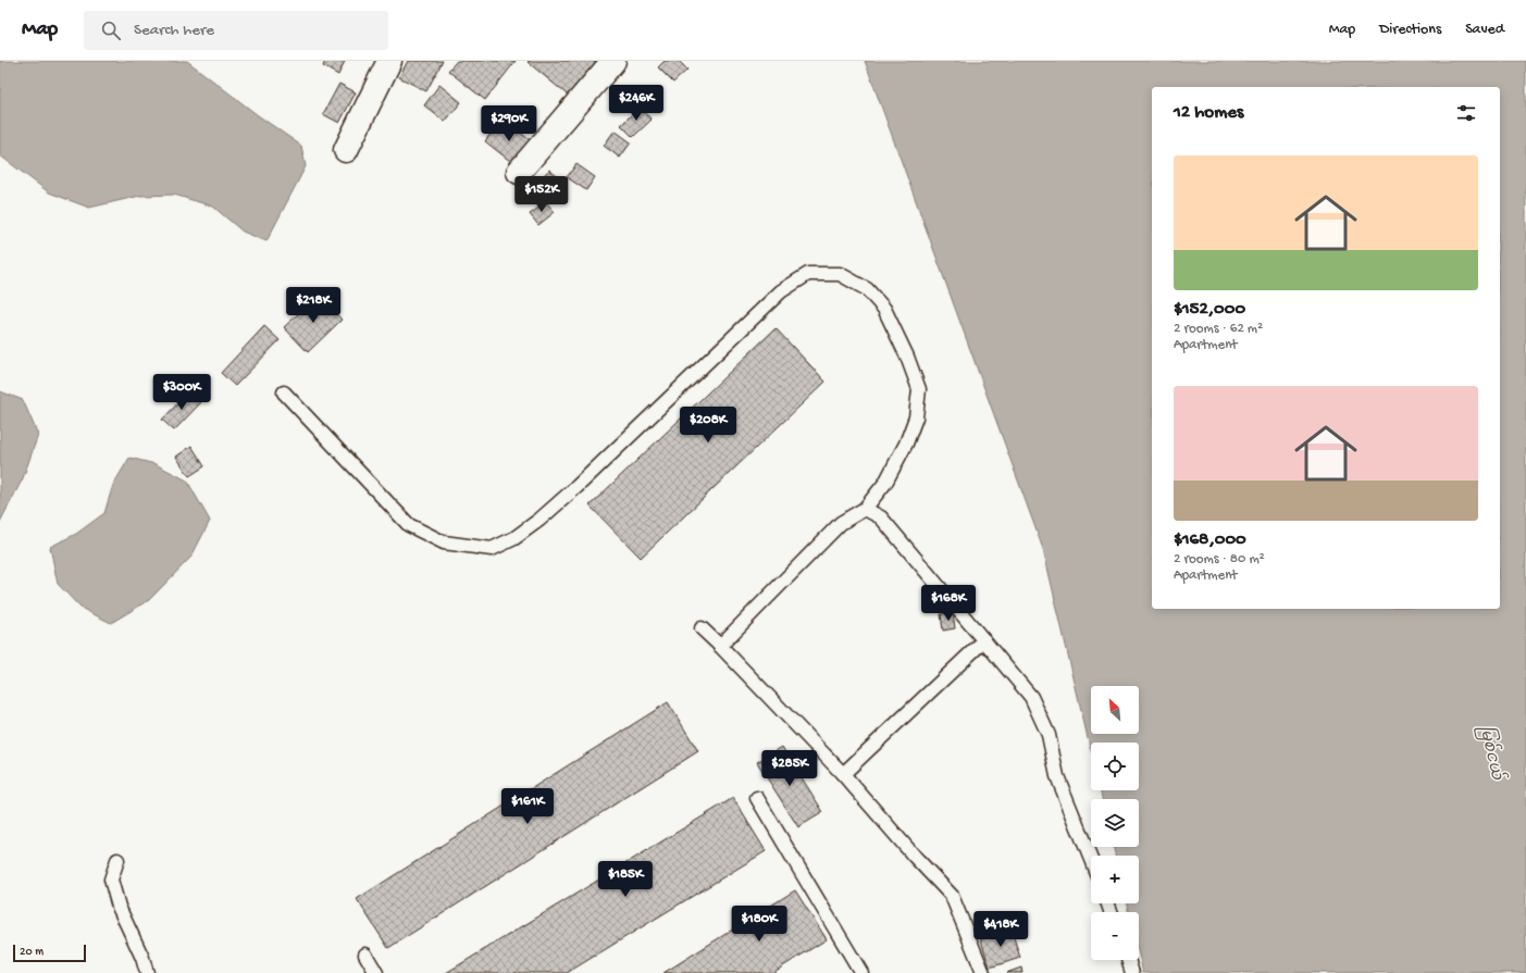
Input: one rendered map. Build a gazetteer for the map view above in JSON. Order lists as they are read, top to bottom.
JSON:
{
  "water": ["မြစ်ငယ်"],
  "scale_bar": "20 m",
  "north": "top left",
  "page": {
    "header": "Map",
    "search": "Search here",
    "nav": ["Map", "Directions", "Saved"],
    "price": [
      "$246K",
      "$290K",
      "$152K",
      "$218K",
      "$300K",
      "$208K",
      "$168K",
      "$285K",
      "$161K",
      "$185K",
      "$180K",
      "$418K"
    ],
    "heading": "12 homes",
    "list": [
      {
        "name": "$152,000",
        "note": "2 rooms · 62 m² · Apartment"
      },
      {
        "name": "$168,000",
        "note": "2 rooms · 80 m² · Apartment"
      }
    ],
    "map_buttons": ["+", "−"],
    "scale": "20 m"
  }
}
